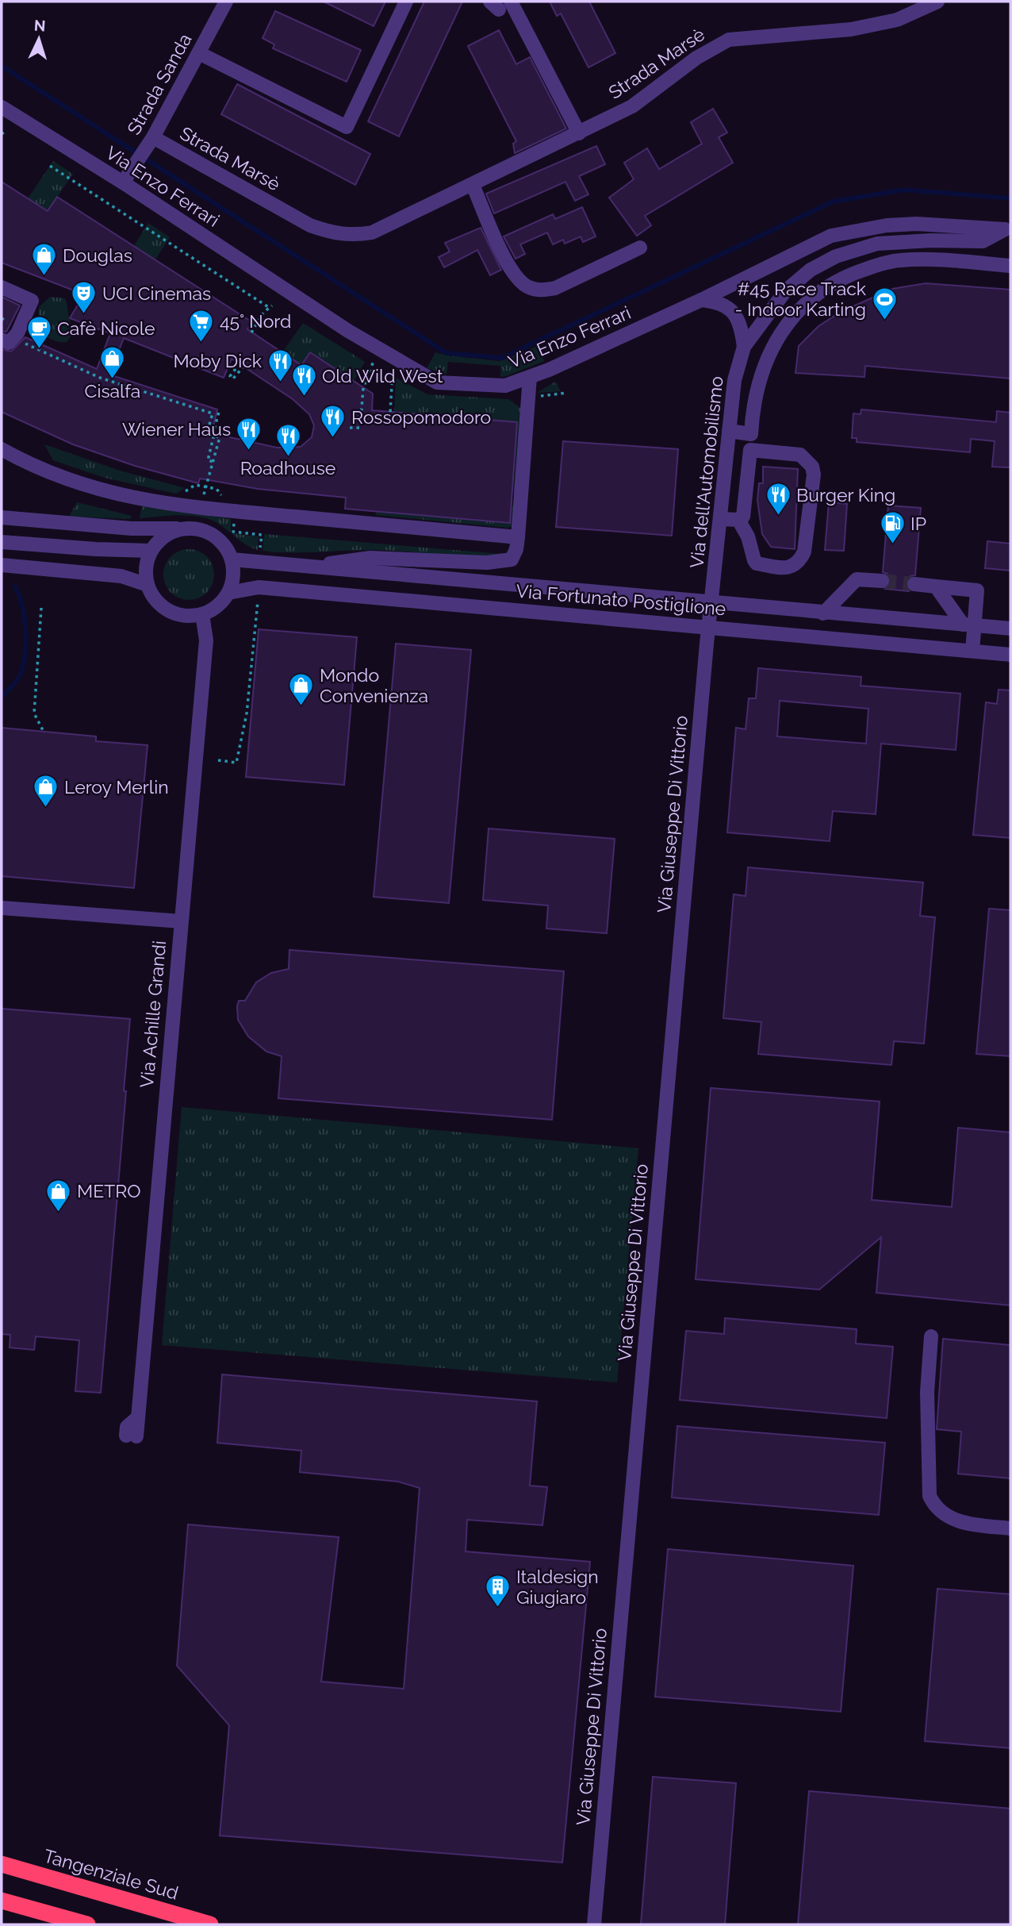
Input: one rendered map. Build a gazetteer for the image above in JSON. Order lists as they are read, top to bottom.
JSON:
{
  "streets": {
    "highway": ["Tangenziale Sud"],
    "street": [
      "Strada Marsè",
      "Strada Sanda",
      "Via Enzo Ferrari",
      "Via dell'Automobilismo",
      "Via Fortunato Postiglione",
      "Via Giuseppe Di Vittorio",
      "Via Achille Grandi"
    ]
  },
  "crossings": [
    ["Strada Marsè", "Strada Sanda"],
    ["Strada Sanda", "Via Enzo Ferrari"],
    ["Via Enzo Ferrari", "Via dell'Automobilismo"],
    ["Via dell'Automobilismo", "Via Fortunato Postiglione"],
    ["Via dell'Automobilismo", "Via Giuseppe Di Vittorio"],
    ["Via Fortunato Postiglione", "Via Giuseppe Di Vittorio"],
    ["Via Fortunato Postiglione", "Via Achille Grandi"]
  ],
  "places": {
    "shop": [
      "Douglas",
      "Cisalfa",
      "Mondo Convenienza",
      "Leroy Merlin",
      "METRO"
    ],
    "theatre": ["UCI Cinemas"],
    "sports": ["#45 Race Track - Indoor Karting"],
    "supermarket": ["45° Nord"],
    "cafe": ["Cafè Nicole"],
    "restaurant": [
      "Moby Dick",
      "Old Wild West",
      "Rossopomodoro",
      "Wiener Haus",
      "Roadhouse",
      "Burger King"
    ],
    "fuel station": ["IP"],
    "building": ["Italdesign Giugiaro"]
  },
  "north": "top"
}
